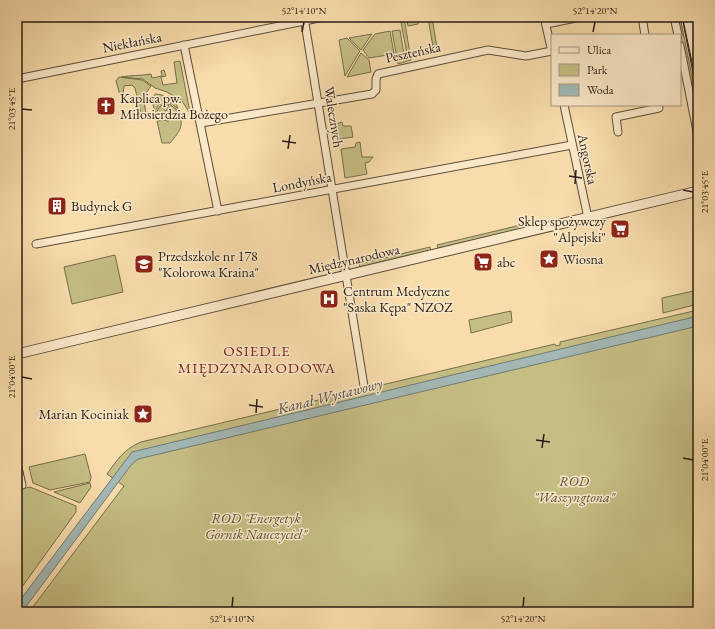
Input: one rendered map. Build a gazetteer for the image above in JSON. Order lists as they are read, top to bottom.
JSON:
{
  "streets": {
    "street": [
      "Niekłańska",
      "Peszteńska",
      "Walecznych",
      "Angorska",
      "Londyńska",
      "Międzynarodowa"
    ]
  },
  "crossings": [
    ["Niekłańska", "Walecznych"],
    ["Peszteńska", "Walecznych"],
    ["Walecznych", "Londyńska"],
    ["Walecznych", "Międzynarodowa"],
    ["Angorska", "Londyńska"],
    ["Angorska", "Międzynarodowa"]
  ],
  "districts": ["OSIEDLE MIĘDZYNARODOWA"],
  "water": ["Kanał Wystawowy"],
  "parks": ["ROD \"Waszyngtona\"", "ROD \"Energetyk Górnik Nauczyciel\""],
  "places": {
    "church": ["Kaplica pw. Miłosierdzia Bożego"],
    "building": ["Budynek G"],
    "supermarket": ["Sklep spożywczy \"Alpejski\"", "abc"],
    "place": ["Wiosna", "Marian Kociniak"],
    "school or university": ["Przedszkole nr 178 \"Kolorowa Kraina\""],
    "hospital": ["Centrum Medyczne \"Saska Kępa\" NZOZ"]
  },
  "legend": ["Ulica", "Park", "Woda"],
  "coordinates": [
    "52°14'10\"N",
    "52°14'20\"N",
    "21°03'45\"E",
    "21°04'00\"E"
  ]
}
